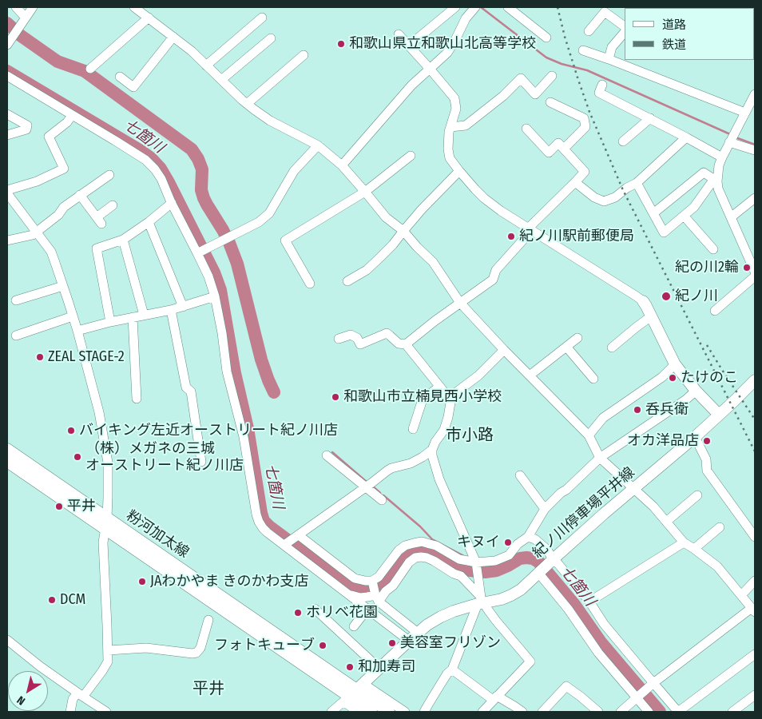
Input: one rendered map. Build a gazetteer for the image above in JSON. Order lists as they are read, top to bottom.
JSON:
{
  "streets": {
    "main road": ["紀ノ川停車場平井線", "粉河加太線"]
  },
  "crossings": [
    ["紀ノ川停車場平井線", "粉河加太線"]
  ],
  "districts": ["市小路", "平井"],
  "water": ["七箇川"],
  "places": [
    "和歌山県立和歌山北高等学校",
    "紀ノ川駅前郵便局",
    "紀の川2輪",
    "紀ノ川",
    "ZEAL STAGE-2",
    "たけのこ",
    "和歌山市立楠見西小学校",
    "呑兵衛",
    "バイキング左近オーストリート紀ノ川店",
    "オカ洋品店",
    "（株）メガネの三城 オーストリート紀ノ川店",
    "平井",
    "キヌイ",
    "JAわかやま きのかわ支店",
    "DCM",
    "ホリベ花園",
    "美容室フリゾン",
    "フォトキューブ",
    "和加寿司"
  ],
  "legend": ["道路", "鉄道"],
  "north": "bottom left"
}
